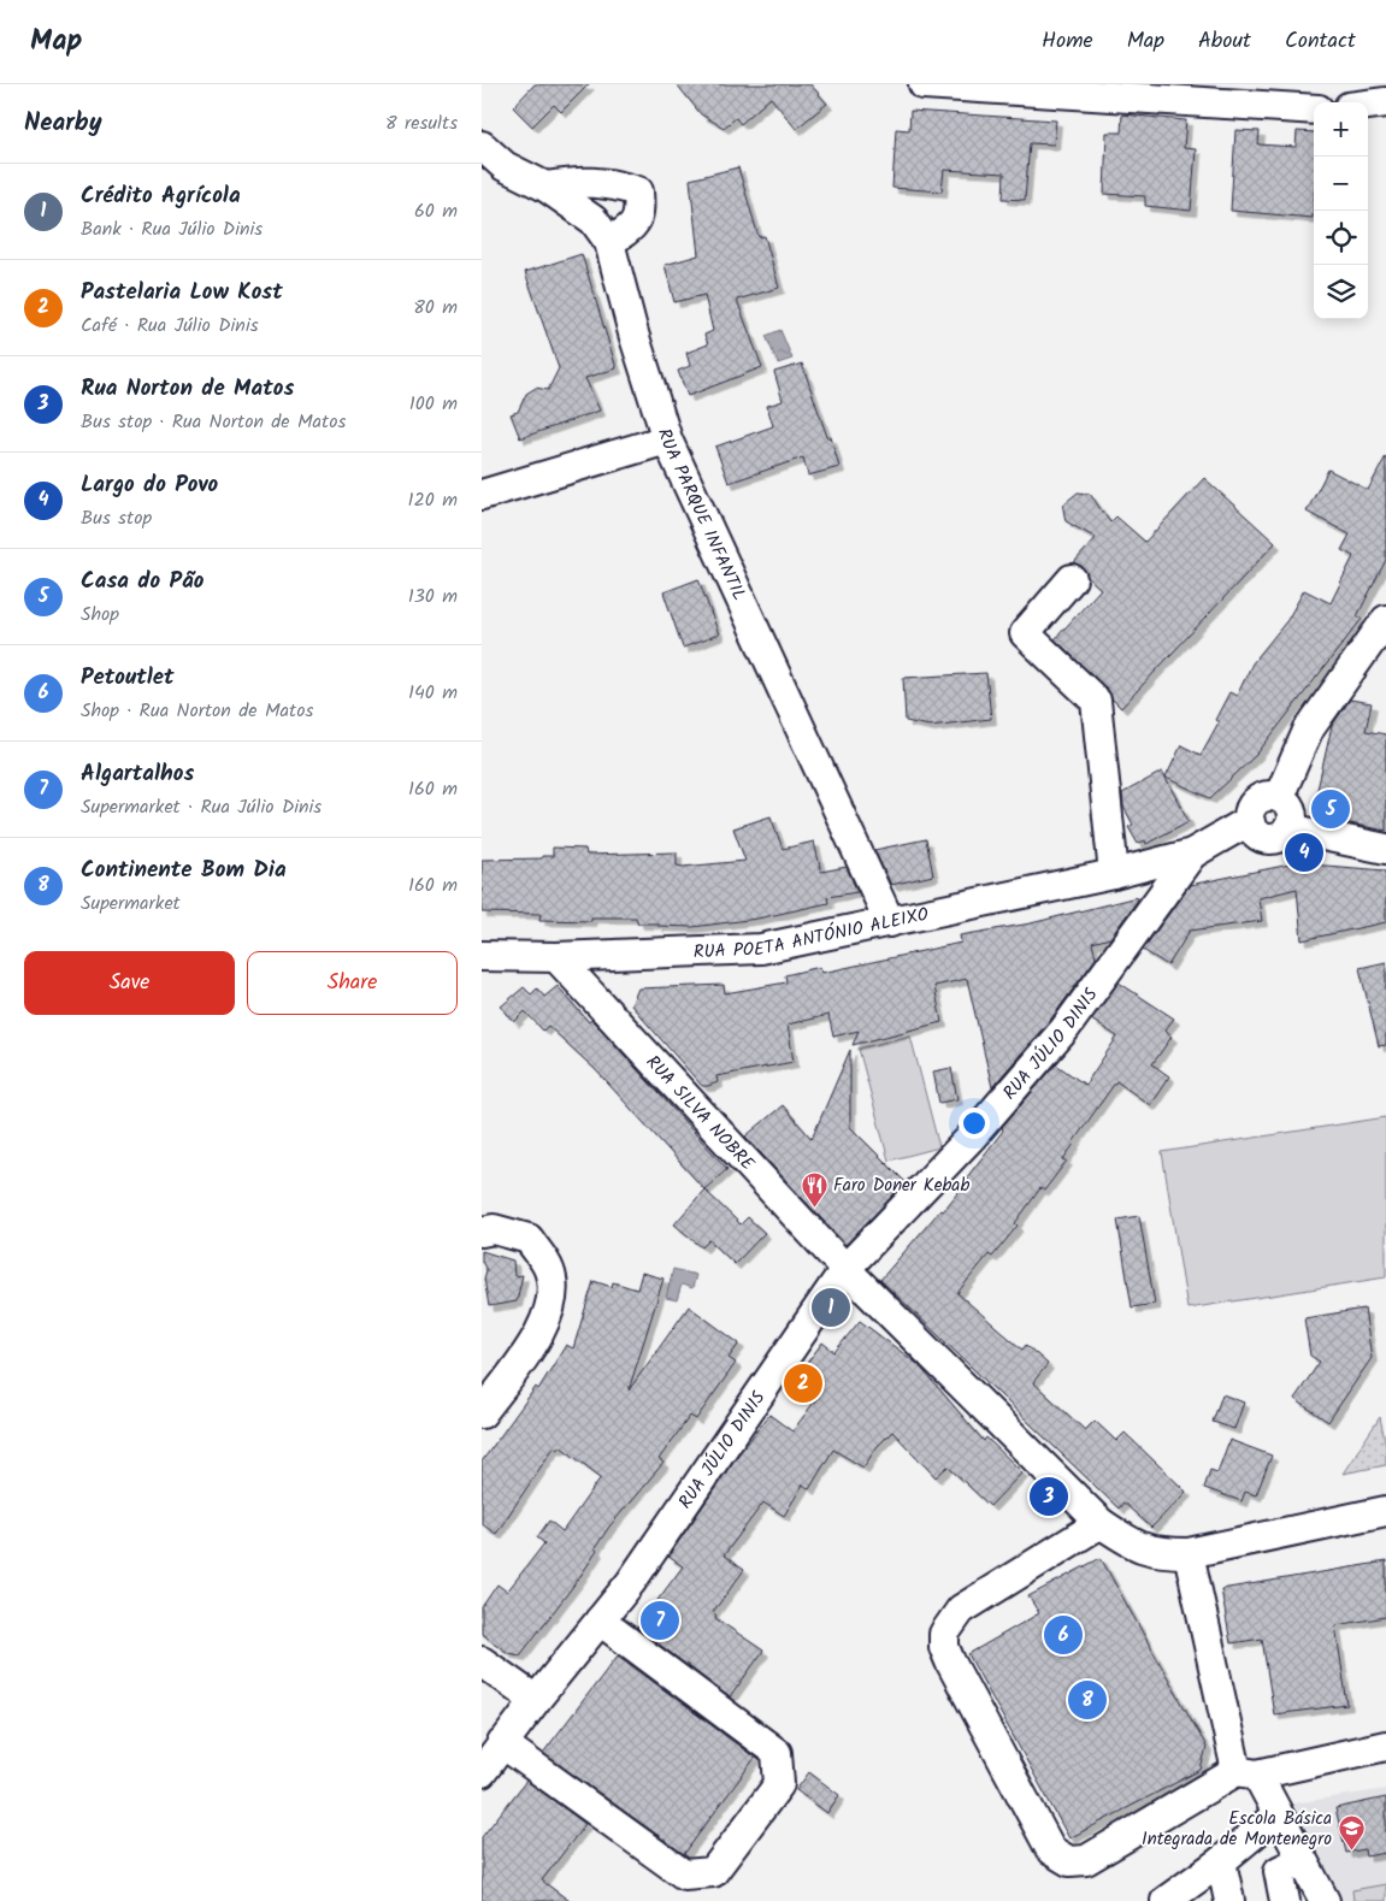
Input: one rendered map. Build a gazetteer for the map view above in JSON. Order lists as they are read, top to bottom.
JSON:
{
  "streets": {
    "street": [
      "RUA PARQUE INFANTIL",
      "RUA POETA ANTÓNIO ALEIXO",
      "RUA JÚLIO DINIS",
      "RUA SILVA NOBRE"
    ]
  },
  "crossings": [
    ["RUA PARQUE INFANTIL", "RUA POETA ANTÓNIO ALEIXO"],
    ["RUA POETA ANTÓNIO ALEIXO", "RUA JÚLIO DINIS"],
    ["RUA POETA ANTÓNIO ALEIXO", "RUA SILVA NOBRE"],
    ["RUA JÚLIO DINIS", "RUA SILVA NOBRE"]
  ],
  "places": {
    "restaurant": ["Faro Doner Kebab"],
    "school or university": ["Escola Básica Integrada de Montenegro"]
  },
  "page": {
    "header": "Map",
    "nav": [
      "Home",
      "Map",
      "About",
      "Contact"
    ],
    "heading": ["Nearby", "8 results"],
    "map_buttons": ["+", "−"],
    "list": [
      {
        "mark": "1",
        "name": "Crédito Agrícola",
        "note": "Bank · Rua Júlio Dinis",
        "value": "60 m"
      },
      {
        "mark": "2",
        "name": "Pastelaria Low Kost",
        "note": "Café · Rua Júlio Dinis",
        "value": "80 m"
      },
      {
        "mark": "3",
        "name": "Rua Norton de Matos",
        "note": "Bus stop · Rua Norton de Matos",
        "value": "100 m"
      },
      {
        "mark": "4",
        "name": "Largo do Povo",
        "note": "Bus stop",
        "value": "120 m"
      },
      {
        "mark": "5",
        "name": "Casa do Pão",
        "note": "Shop",
        "value": "130 m"
      },
      {
        "mark": "6",
        "name": "Petoutlet",
        "note": "Shop · Rua Norton de Matos",
        "value": "140 m"
      },
      {
        "mark": "7",
        "name": "Algartalhos",
        "note": "Supermarket · Rua Júlio Dinis",
        "value": "160 m"
      },
      {
        "mark": "8",
        "name": "Continente Bom Dia",
        "note": "Supermarket",
        "value": "160 m"
      }
    ],
    "pins": [
      "5",
      "4",
      "1",
      "2",
      "3",
      "7",
      "6",
      "8"
    ],
    "buttons": ["Save", "Share"]
  }
}
